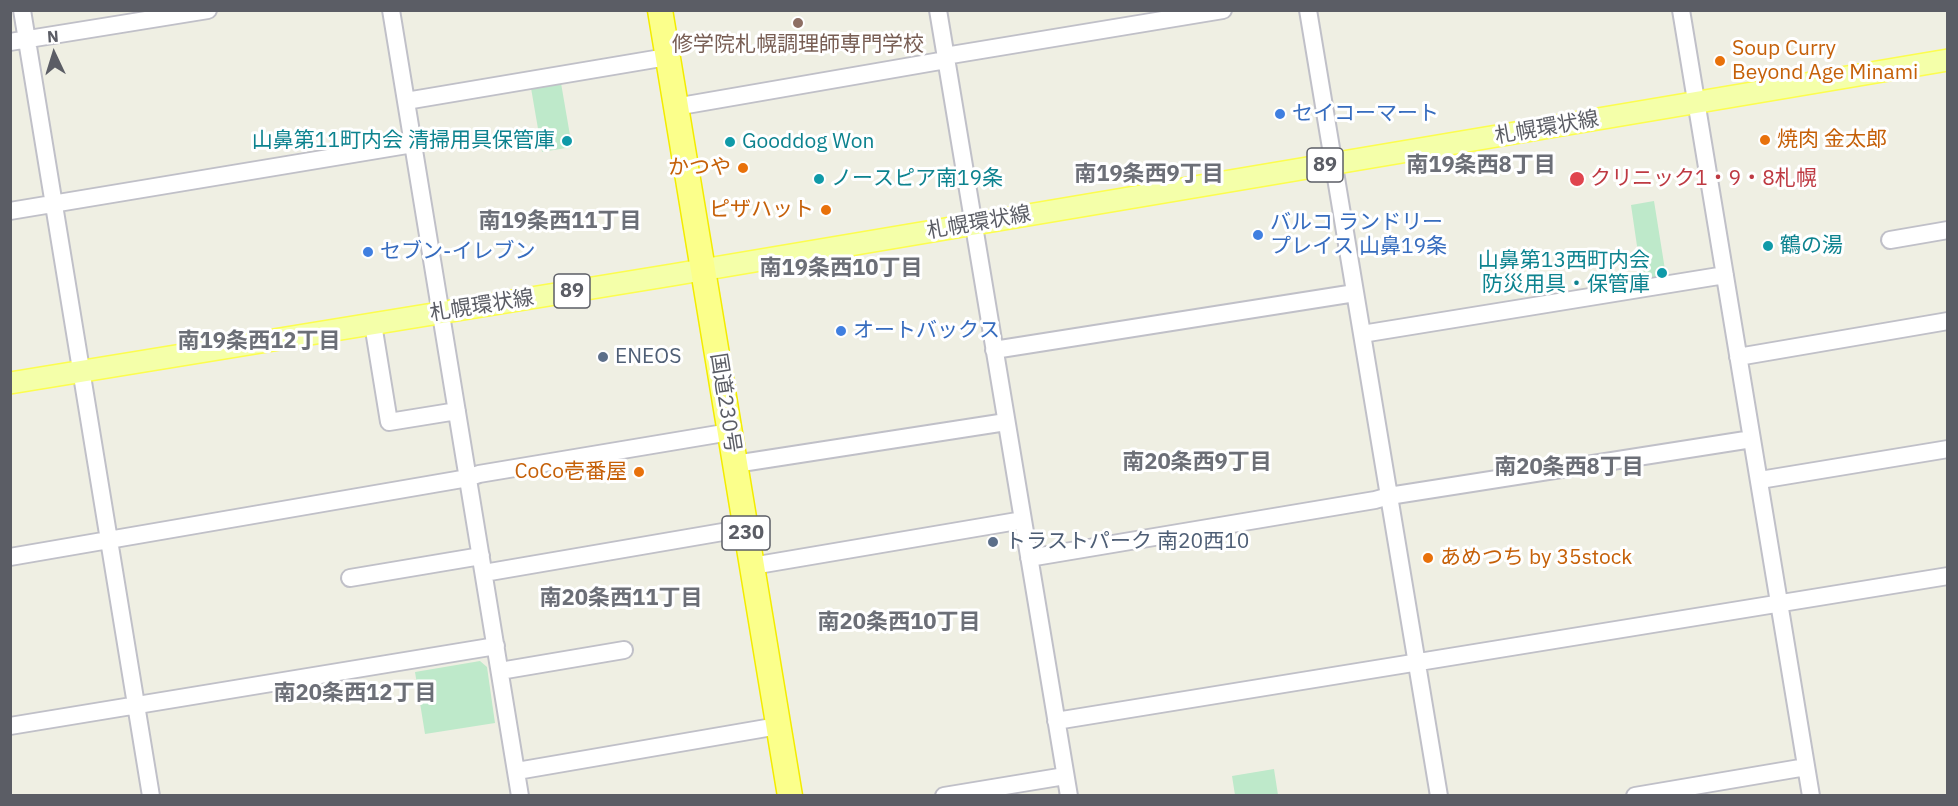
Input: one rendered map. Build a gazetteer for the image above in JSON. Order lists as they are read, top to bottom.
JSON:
{
  "streets": {
    "highway": ["国道230号", "230"],
    "main road": ["札幌環状線", "89"]
  },
  "crossings": [
    ["札幌環状線", "国道230号"]
  ],
  "districts": [
    "南19条西8丁目",
    "南19条西9丁目",
    "南19条西11丁目",
    "南19条西10丁目",
    "南19条西12丁目",
    "南20条西9丁目",
    "南20条西8丁目",
    "南20条西11丁目",
    "南20条西10丁目",
    "南20条西12丁目"
  ],
  "places": [
    "修学院札幌調理師専門学校",
    "Soup Curry Beyond Age Minami",
    "セイコーマート",
    "焼肉 金太郎",
    "山鼻第11町内会 清掃用具保管庫",
    "Gooddog Won",
    "かつや",
    "ノースピア南19条",
    "クリニック1・9・8札幌",
    "ピザハット",
    "バルコ ランドリー プレイス 山鼻19条",
    "鶴の湯",
    "セブン-イレブン",
    "山鼻第13西町内会 防災用具・保管庫",
    "オートバックス",
    "ENEOS",
    "CoCo壱番屋",
    "トラストパーク 南20西10",
    "あめつち by 35stock"
  ],
  "north": "top"
}
